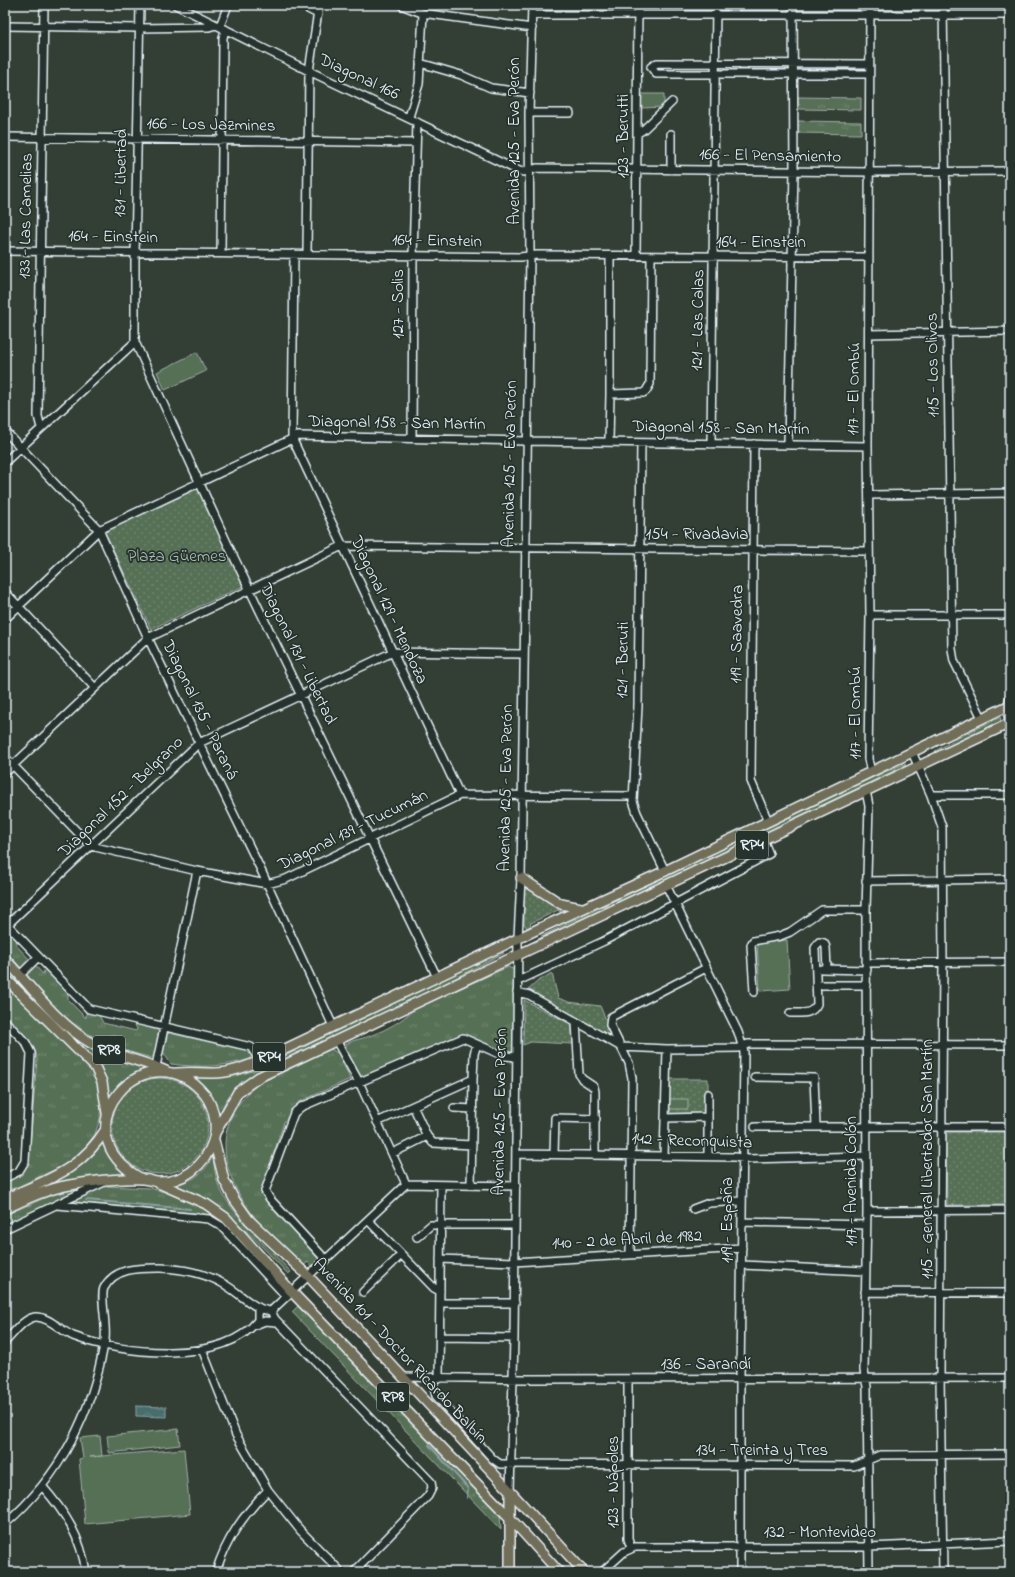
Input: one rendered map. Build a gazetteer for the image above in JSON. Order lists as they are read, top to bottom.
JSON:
{
  "streets": {
    "main road": [
      "Avenida 125 - Eva Perón",
      "RP4",
      "RP8",
      "Avenida 101 - Doctor Ricardo Balbín"
    ],
    "street": [
      "Diagonal 166",
      "166 - Los Jazmines",
      "123 - Berutti",
      "166 - El Pensamiento",
      "131 - Libertad",
      "133 - Las Camelias",
      "164 - Einstein",
      "127 - Solis",
      "121 - Las Calas",
      "115 - Los Olivos",
      "117 - El Ombú",
      "Diagonal 158 - San Martín",
      "154 - Rivadavia",
      "Diagonal 129 - Mendoza",
      "119 - Saavedra",
      "Diagonal 131 - Libertad",
      "121 - Beruti",
      "Diagonal 135 - Paraná",
      "Diagonal 152 - Belgrano",
      "Diagonal 139 - Tucumán",
      "142 - Reconquista",
      "115 - General Libertador San Martín",
      "117 - Avenida Colón",
      "119 - España",
      "140 - 2 de Abril de 1982",
      "136 - Sarandí",
      "134 - Treinta y Tres",
      "123 - Nápoles",
      "132 - Montevideo"
    ]
  },
  "crossings": [
    ["Diagonal 166", "Avenida 125 - Eva Perón"],
    ["Diagonal 166", "166 - El Pensamiento"],
    ["Diagonal 166", "127 - Solis"],
    ["166 - Los Jazmines", "131 - Libertad"],
    ["166 - Los Jazmines", "133 - Las Camelias"],
    ["166 - Los Jazmines", "127 - Solis"],
    ["123 - Berutti", "166 - El Pensamiento"],
    ["123 - Berutti", "164 - Einstein"],
    ["Avenida 125 - Eva Perón", "166 - El Pensamiento"],
    ["Avenida 125 - Eva Perón", "164 - Einstein"],
    ["Avenida 125 - Eva Perón", "Diagonal 158 - San Martín"],
    ["Avenida 125 - Eva Perón", "154 - Rivadavia"],
    ["Avenida 125 - Eva Perón", "Diagonal 152 - Belgrano"],
    ["Avenida 125 - Eva Perón", "Diagonal 139 - Tucumán"],
    ["Avenida 125 - Eva Perón", "RP4"],
    ["Avenida 125 - Eva Perón", "142 - Reconquista"],
    ["Avenida 125 - Eva Perón", "140 - 2 de Abril de 1982"],
    ["Avenida 125 - Eva Perón", "Avenida 101 - Doctor Ricardo Balbín"],
    ["Avenida 125 - Eva Perón", "136 - Sarandí"],
    ["Avenida 125 - Eva Perón", "134 - Treinta y Tres"],
    ["166 - El Pensamiento", "121 - Las Calas"],
    ["166 - El Pensamiento", "115 - Los Olivos"],
    ["166 - El Pensamiento", "117 - El Ombú"],
    ["131 - Libertad", "164 - Einstein"],
    ["131 - Libertad", "Diagonal 131 - Libertad"],
    ["133 - Las Camelias", "164 - Einstein"],
    ["164 - Einstein", "127 - Solis"],
    ["164 - Einstein", "121 - Las Calas"],
    ["164 - Einstein", "117 - El Ombú"],
    ["127 - Solis", "Diagonal 158 - San Martín"],
    ["121 - Las Calas", "Diagonal 158 - San Martín"],
    ["115 - Los Olivos", "RP4"],
    ["117 - El Ombú", "Diagonal 158 - San Martín"],
    ["117 - El Ombú", "154 - Rivadavia"],
    ["117 - El Ombú", "RP4"],
    ["Diagonal 158 - San Martín", "Diagonal 129 - Mendoza"],
    ["Diagonal 158 - San Martín", "119 - Saavedra"],
    ["Diagonal 158 - San Martín", "Diagonal 131 - Libertad"],
    ["Diagonal 158 - San Martín", "121 - Beruti"],
    ["Diagonal 158 - San Martín", "Diagonal 135 - Paraná"],
    ["154 - Rivadavia", "Diagonal 129 - Mendoza"],
    ["154 - Rivadavia", "119 - Saavedra"],
    ["154 - Rivadavia", "121 - Beruti"],
    ["Diagonal 129 - Mendoza", "Diagonal 152 - Belgrano"],
    ["Diagonal 129 - Mendoza", "Diagonal 139 - Tucumán"],
    ["119 - Saavedra", "RP4"],
    ["Diagonal 131 - Libertad", "Diagonal 152 - Belgrano"],
    ["Diagonal 131 - Libertad", "Diagonal 139 - Tucumán"],
    ["Diagonal 131 - Libertad", "RP4"],
    ["121 - Beruti", "Diagonal 139 - Tucumán"],
    ["121 - Beruti", "RP4"],
    ["Diagonal 135 - Paraná", "Diagonal 152 - Belgrano"],
    ["Diagonal 135 - Paraná", "Diagonal 139 - Tucumán"],
    ["Diagonal 135 - Paraná", "RP4"],
    ["Diagonal 152 - Belgrano", "Diagonal 139 - Tucumán"],
    ["RP4", "RP8"],
    ["RP4", "115 - General Libertador San Martín"],
    ["RP4", "117 - Avenida Colón"],
    ["RP4", "119 - España"],
    ["RP4", "Avenida 101 - Doctor Ricardo Balbín"],
    ["RP8", "Avenida 101 - Doctor Ricardo Balbín"],
    ["142 - Reconquista", "115 - General Libertador San Martín"],
    ["142 - Reconquista", "117 - Avenida Colón"],
    ["142 - Reconquista", "119 - España"],
    ["115 - General Libertador San Martín", "136 - Sarandí"],
    ["115 - General Libertador San Martín", "134 - Treinta y Tres"],
    ["115 - General Libertador San Martín", "132 - Montevideo"],
    ["117 - Avenida Colón", "136 - Sarandí"],
    ["117 - Avenida Colón", "134 - Treinta y Tres"],
    ["117 - Avenida Colón", "132 - Montevideo"],
    ["119 - España", "140 - 2 de Abril de 1982"],
    ["119 - España", "136 - Sarandí"],
    ["119 - España", "134 - Treinta y Tres"],
    ["119 - España", "132 - Montevideo"],
    ["140 - 2 de Abril de 1982", "134 - Treinta y Tres"],
    ["Avenida 101 - Doctor Ricardo Balbín", "136 - Sarandí"],
    ["136 - Sarandí", "134 - Treinta y Tres"],
    ["136 - Sarandí", "123 - Nápoles"],
    ["134 - Treinta y Tres", "123 - Nápoles"],
    ["123 - Nápoles", "132 - Montevideo"]
  ],
  "parks": ["Plaza Güemes"]
}
